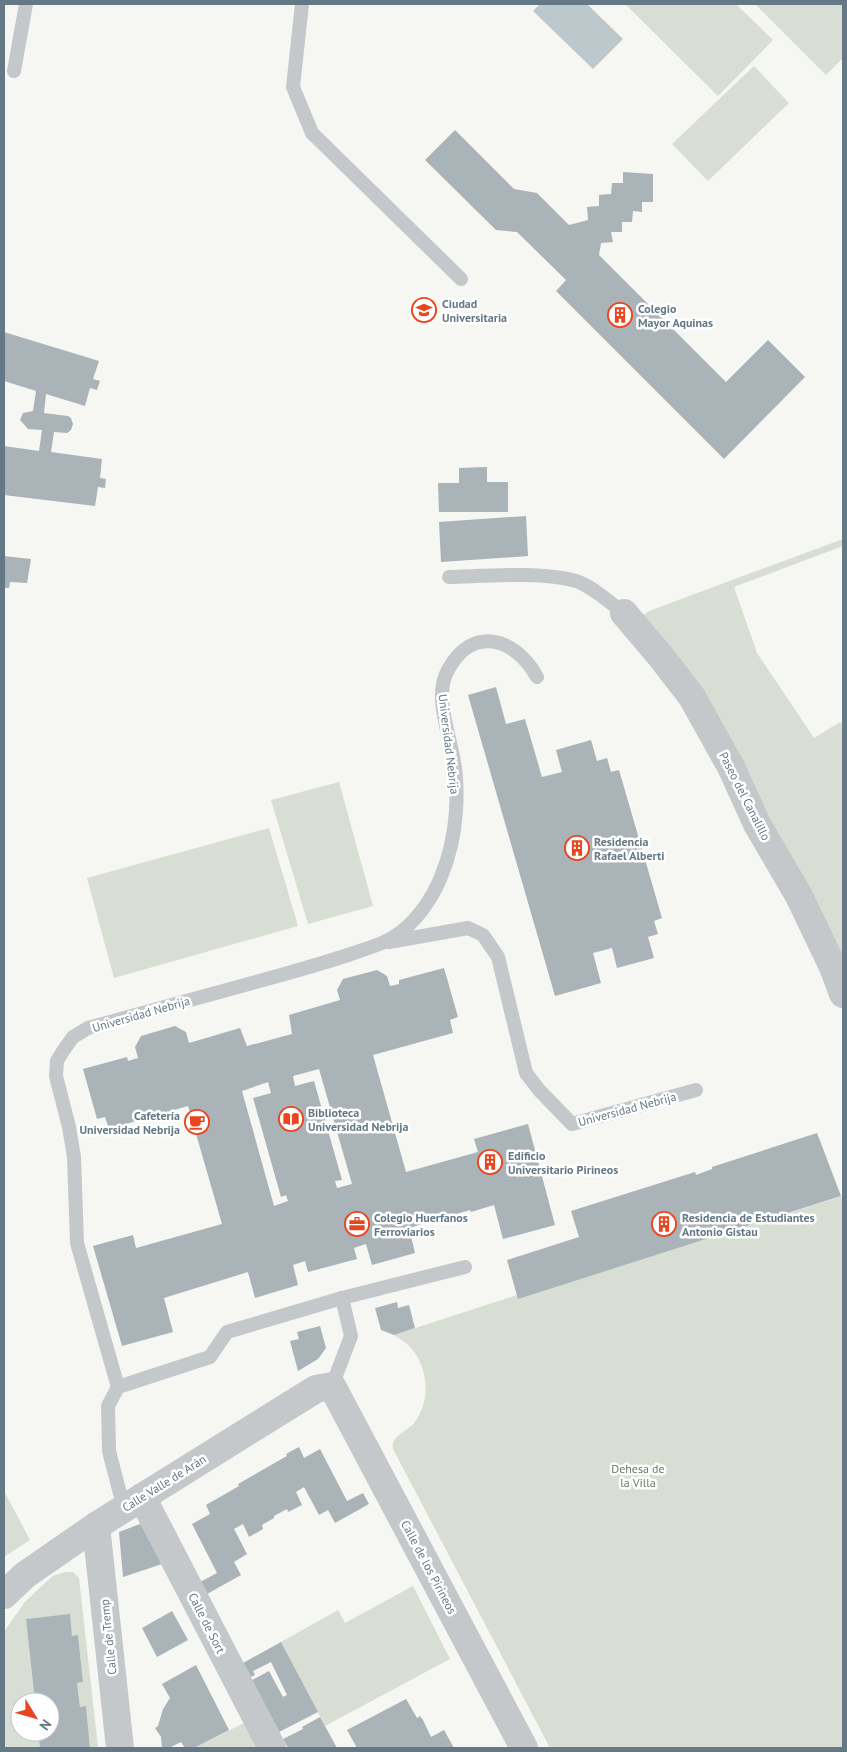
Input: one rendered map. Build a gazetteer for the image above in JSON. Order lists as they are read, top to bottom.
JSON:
{
  "streets": {
    "street": [
      "Paseo del Canalillo",
      "Calle Valle de Arán",
      "Calle de los Pirineos",
      "Calle de Sort",
      "Calle de Tremp"
    ],
    "lane": ["Universidad Nebrija"]
  },
  "crossings": [
    ["Calle Valle de Arán", "Calle de los Pirineos"],
    ["Calle Valle de Arán", "Calle de Sort"],
    ["Calle Valle de Arán", "Calle de Tremp"]
  ],
  "parks": ["Dehesa de la Villa"],
  "places": {
    "school or university": ["Ciudad Universitaria"],
    "building": [
      "Colegio Mayor Aquinas",
      "Residencia Rafael Alberti",
      "Edificio Universitario Pirineos",
      "Residencia de Estudiantes Antonio Gistau"
    ],
    "library": ["Biblioteca Universidad Nebrija"],
    "cafe": ["Cafetería Universidad Nebrija"],
    "office": ["Colegio Huerfanos Ferroviarios"]
  },
  "north": "bottom right"
}
